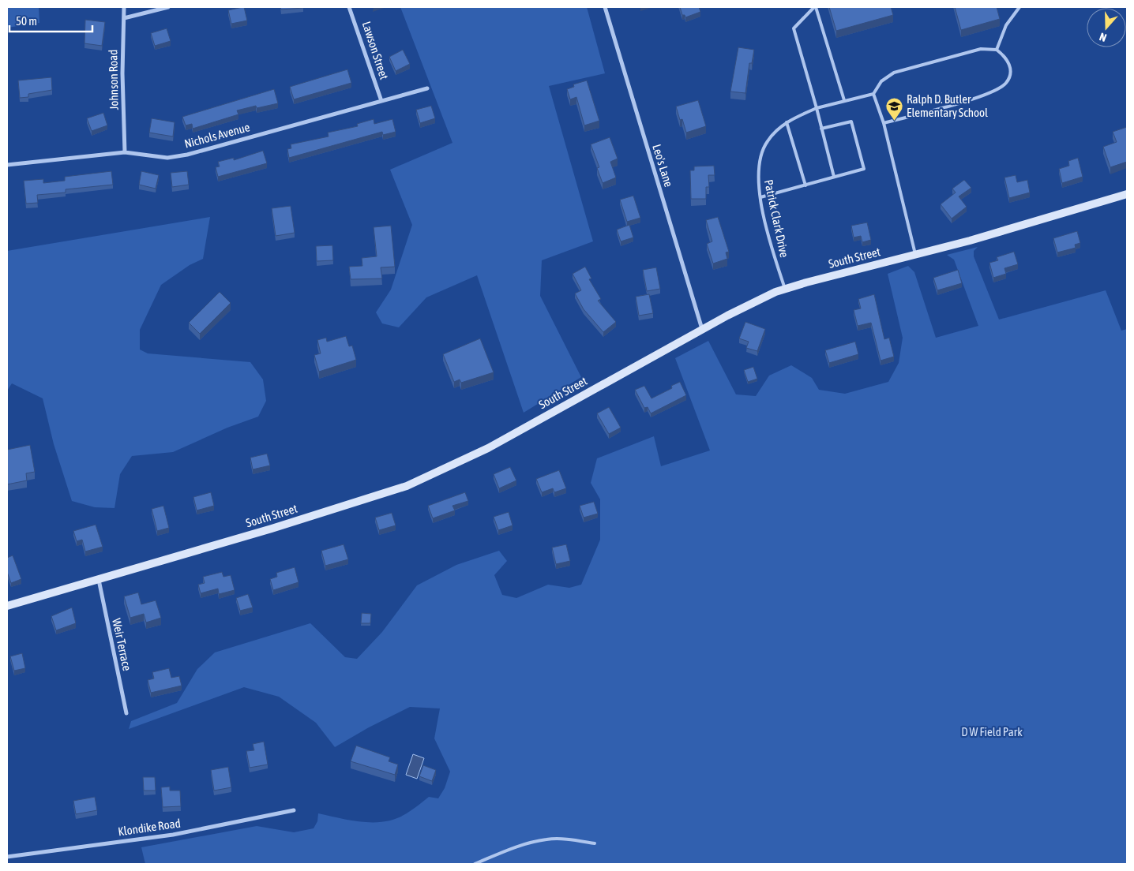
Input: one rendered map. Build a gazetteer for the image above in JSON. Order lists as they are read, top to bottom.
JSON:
{
  "streets": {
    "street": [
      "Lawson Street",
      "Johnson Road",
      "Nichols Avenue",
      "Leo's Lane",
      "South Street",
      "Weir Terrace",
      "Klondike Road"
    ],
    "lane": ["Patrick Clark Drive"]
  },
  "crossings": [
    ["Lawson Street", "Nichols Avenue"],
    ["Johnson Road", "Nichols Avenue"],
    ["Leo's Lane", "South Street"],
    ["Patrick Clark Drive", "South Street"],
    ["South Street", "Weir Terrace"]
  ],
  "parks": ["D W Field Park"],
  "places": {
    "school or university": ["Ralph D. Butler Elementary School"]
  },
  "scale_bar": "50 m",
  "north": "bottom"
}
